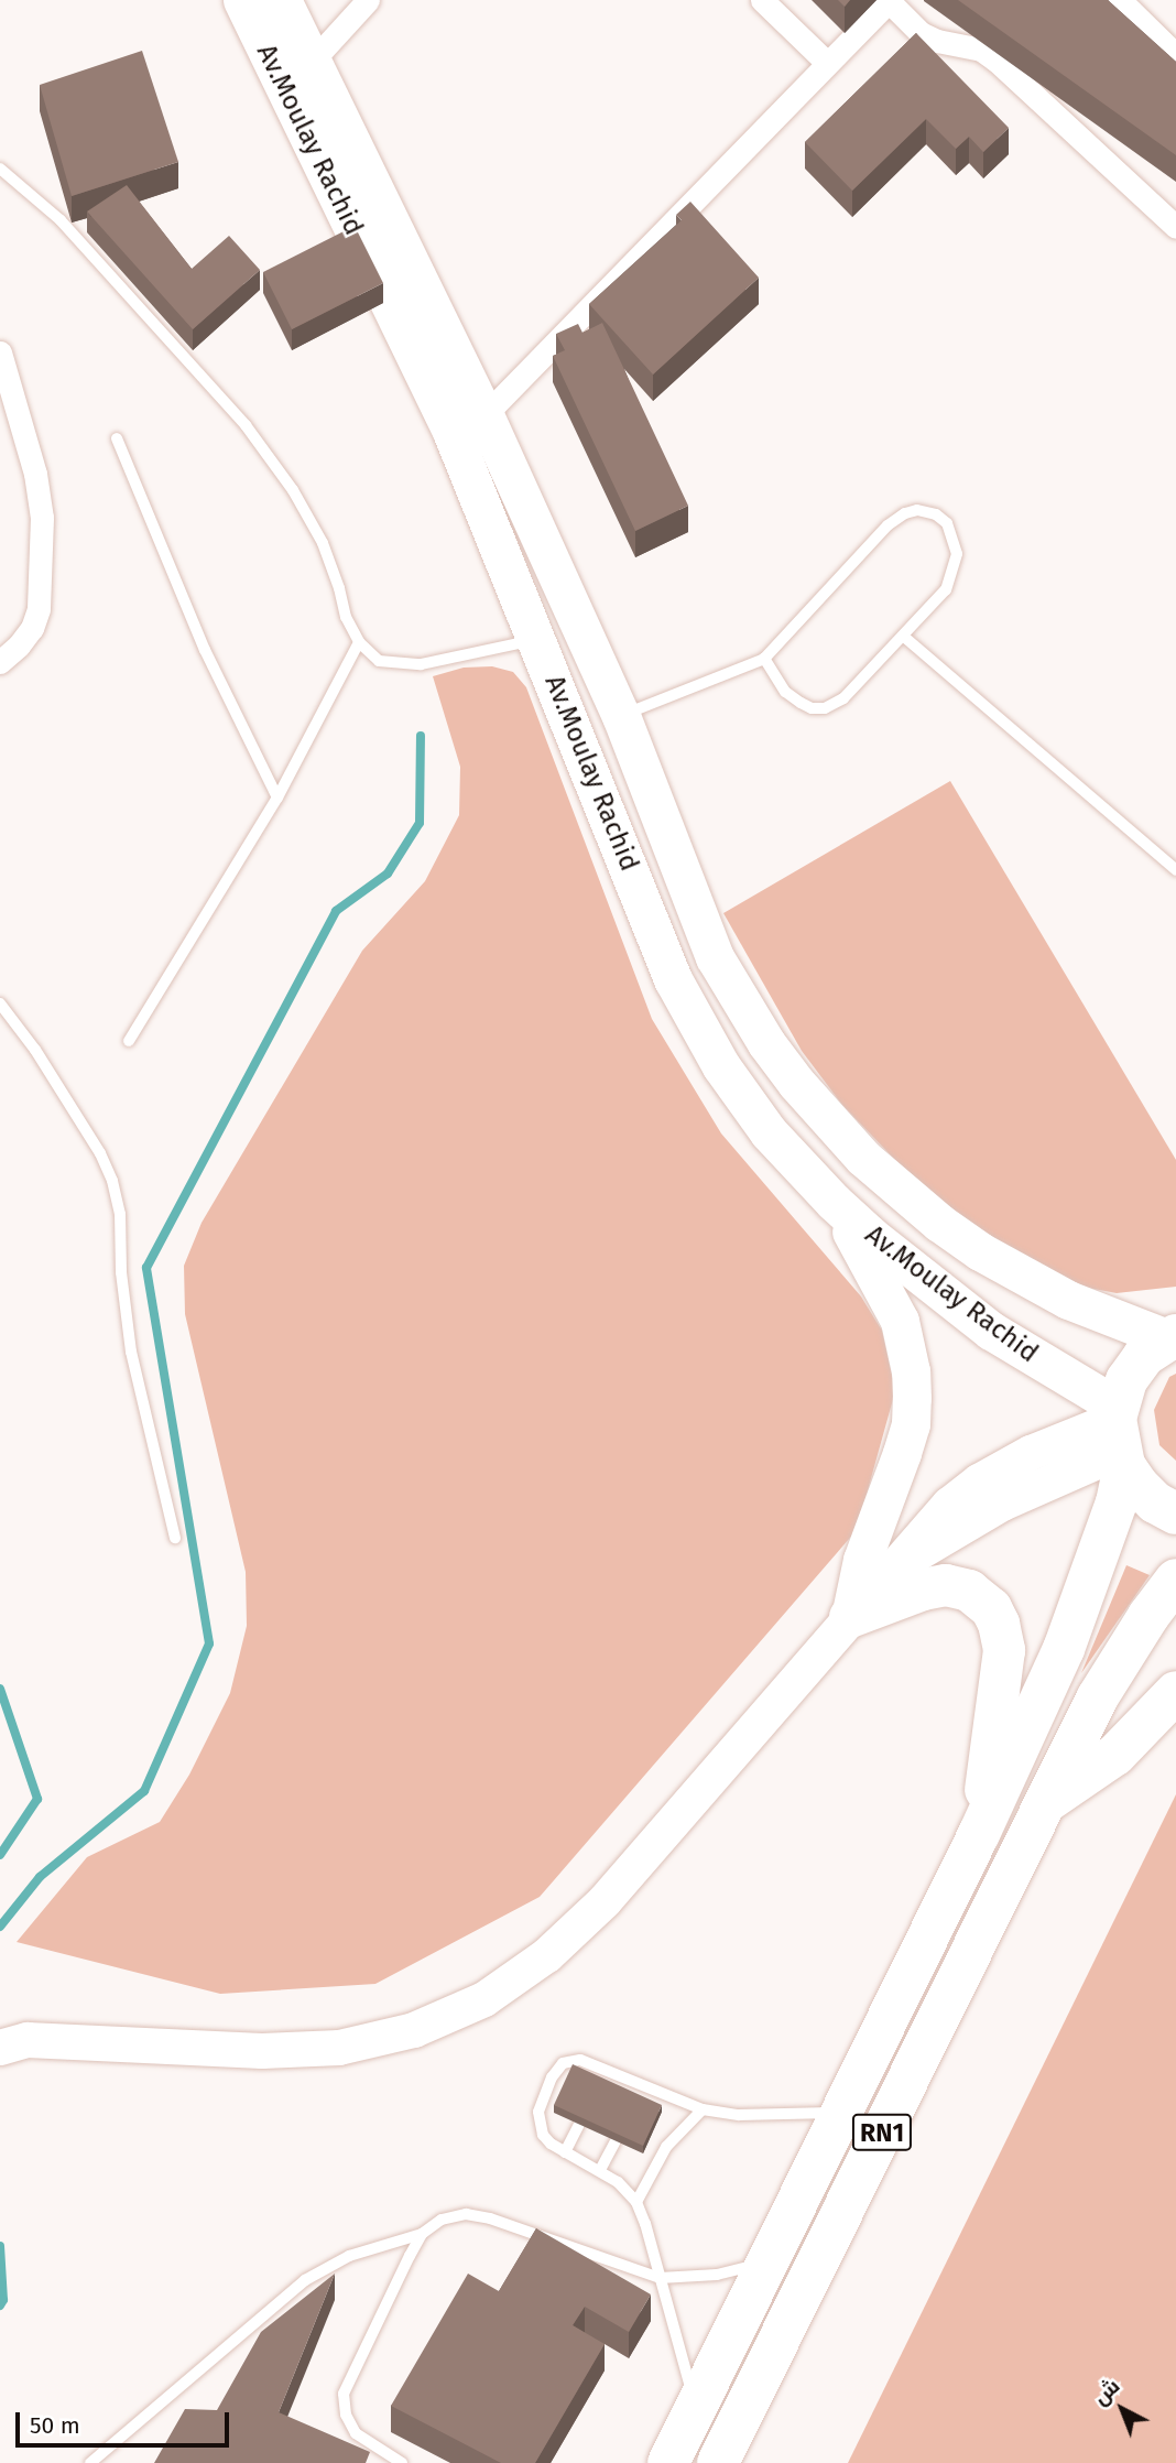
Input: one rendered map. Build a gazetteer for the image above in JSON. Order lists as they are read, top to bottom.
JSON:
{
  "streets": {
    "highway": ["RN1"],
    "main road": ["Av.Moulay Rachid"]
  },
  "crossings": [
    ["Av.Moulay Rachid", "RN1"]
  ],
  "scale_bar": "50 m",
  "north": "top left"
}
